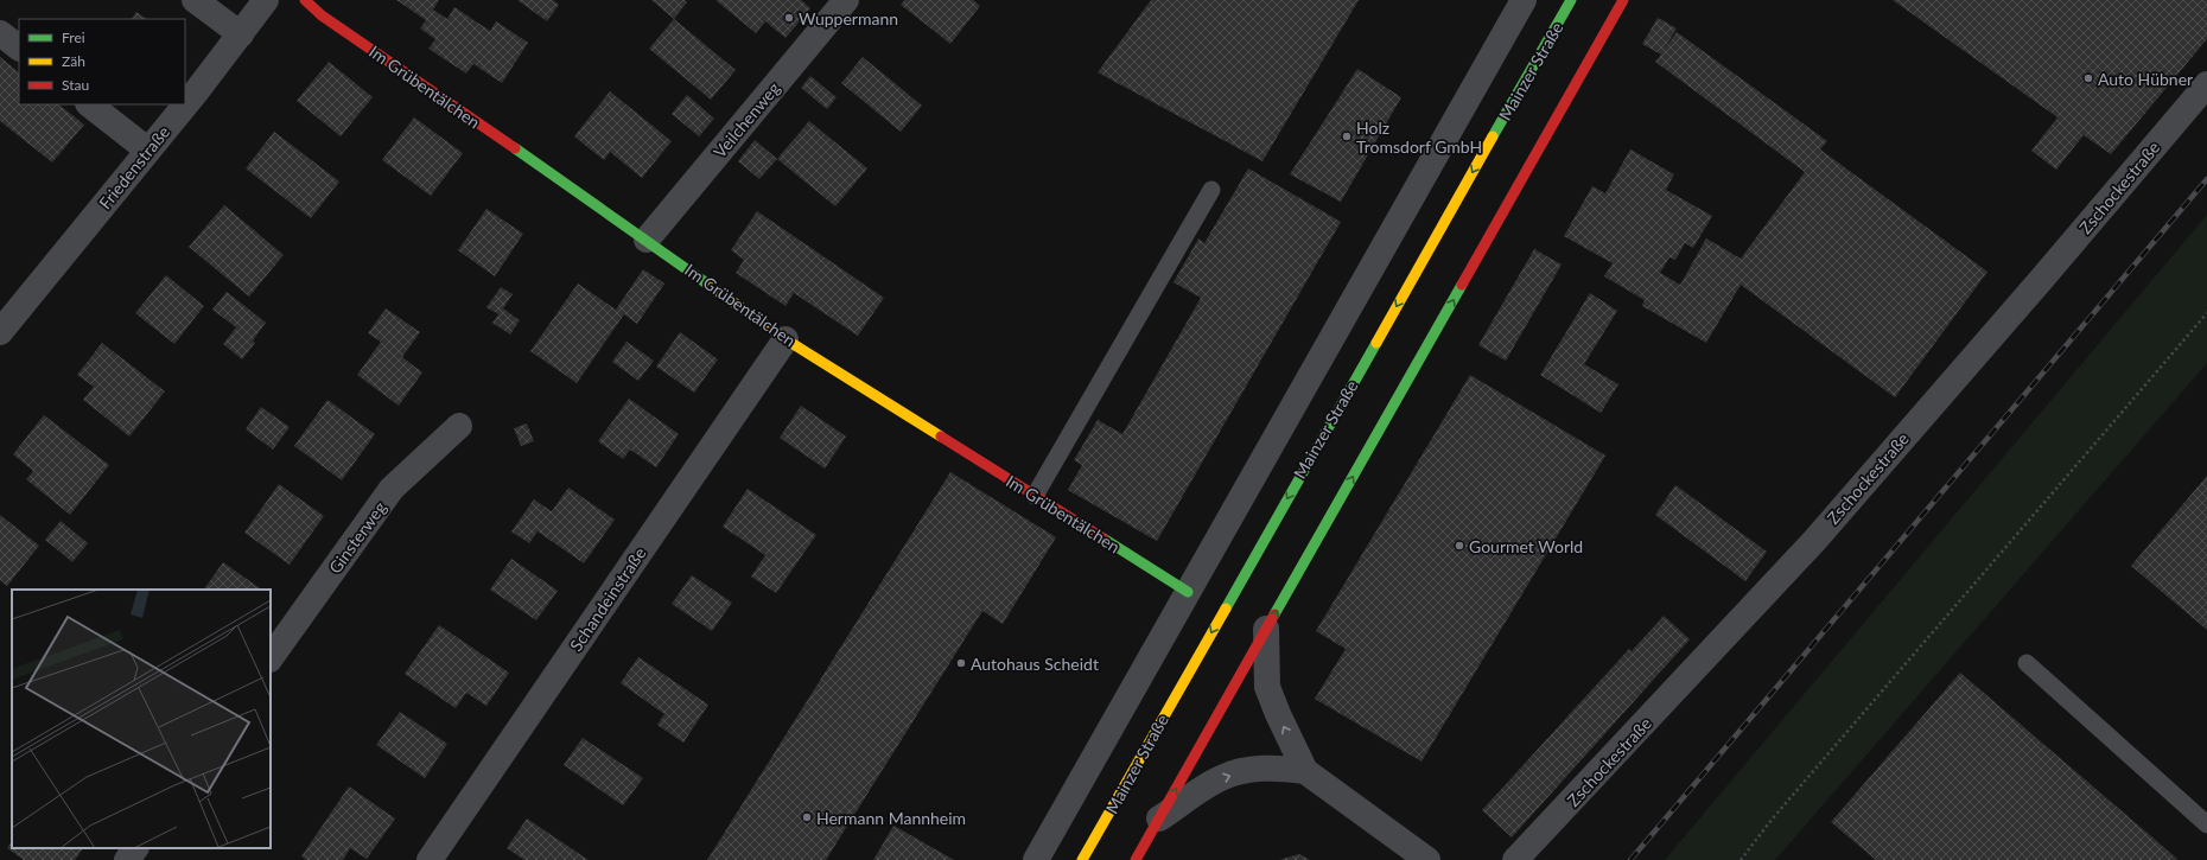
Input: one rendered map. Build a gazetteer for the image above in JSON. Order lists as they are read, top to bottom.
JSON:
{
  "streets": {
    "main road": ["Mainzer Straße", "Im Grübentälchen"],
    "street": [
      "Veilchenweg",
      "Friedenstraße",
      "Zschockestraße",
      "Ginsterweg",
      "Schandeinstraße"
    ]
  },
  "crossings": [
    ["Im Grübentälchen", "Veilchenweg"],
    ["Im Grübentälchen", "Schandeinstraße"]
  ],
  "places": [
    "Wuppermann",
    "Auto Hübner",
    "Holz Tromsdorf GmbH",
    "Gourmet World",
    "Autohaus Scheidt",
    "Hermann Mannheim"
  ],
  "legend": ["Frei", "Zäh", "Stau"]
}
